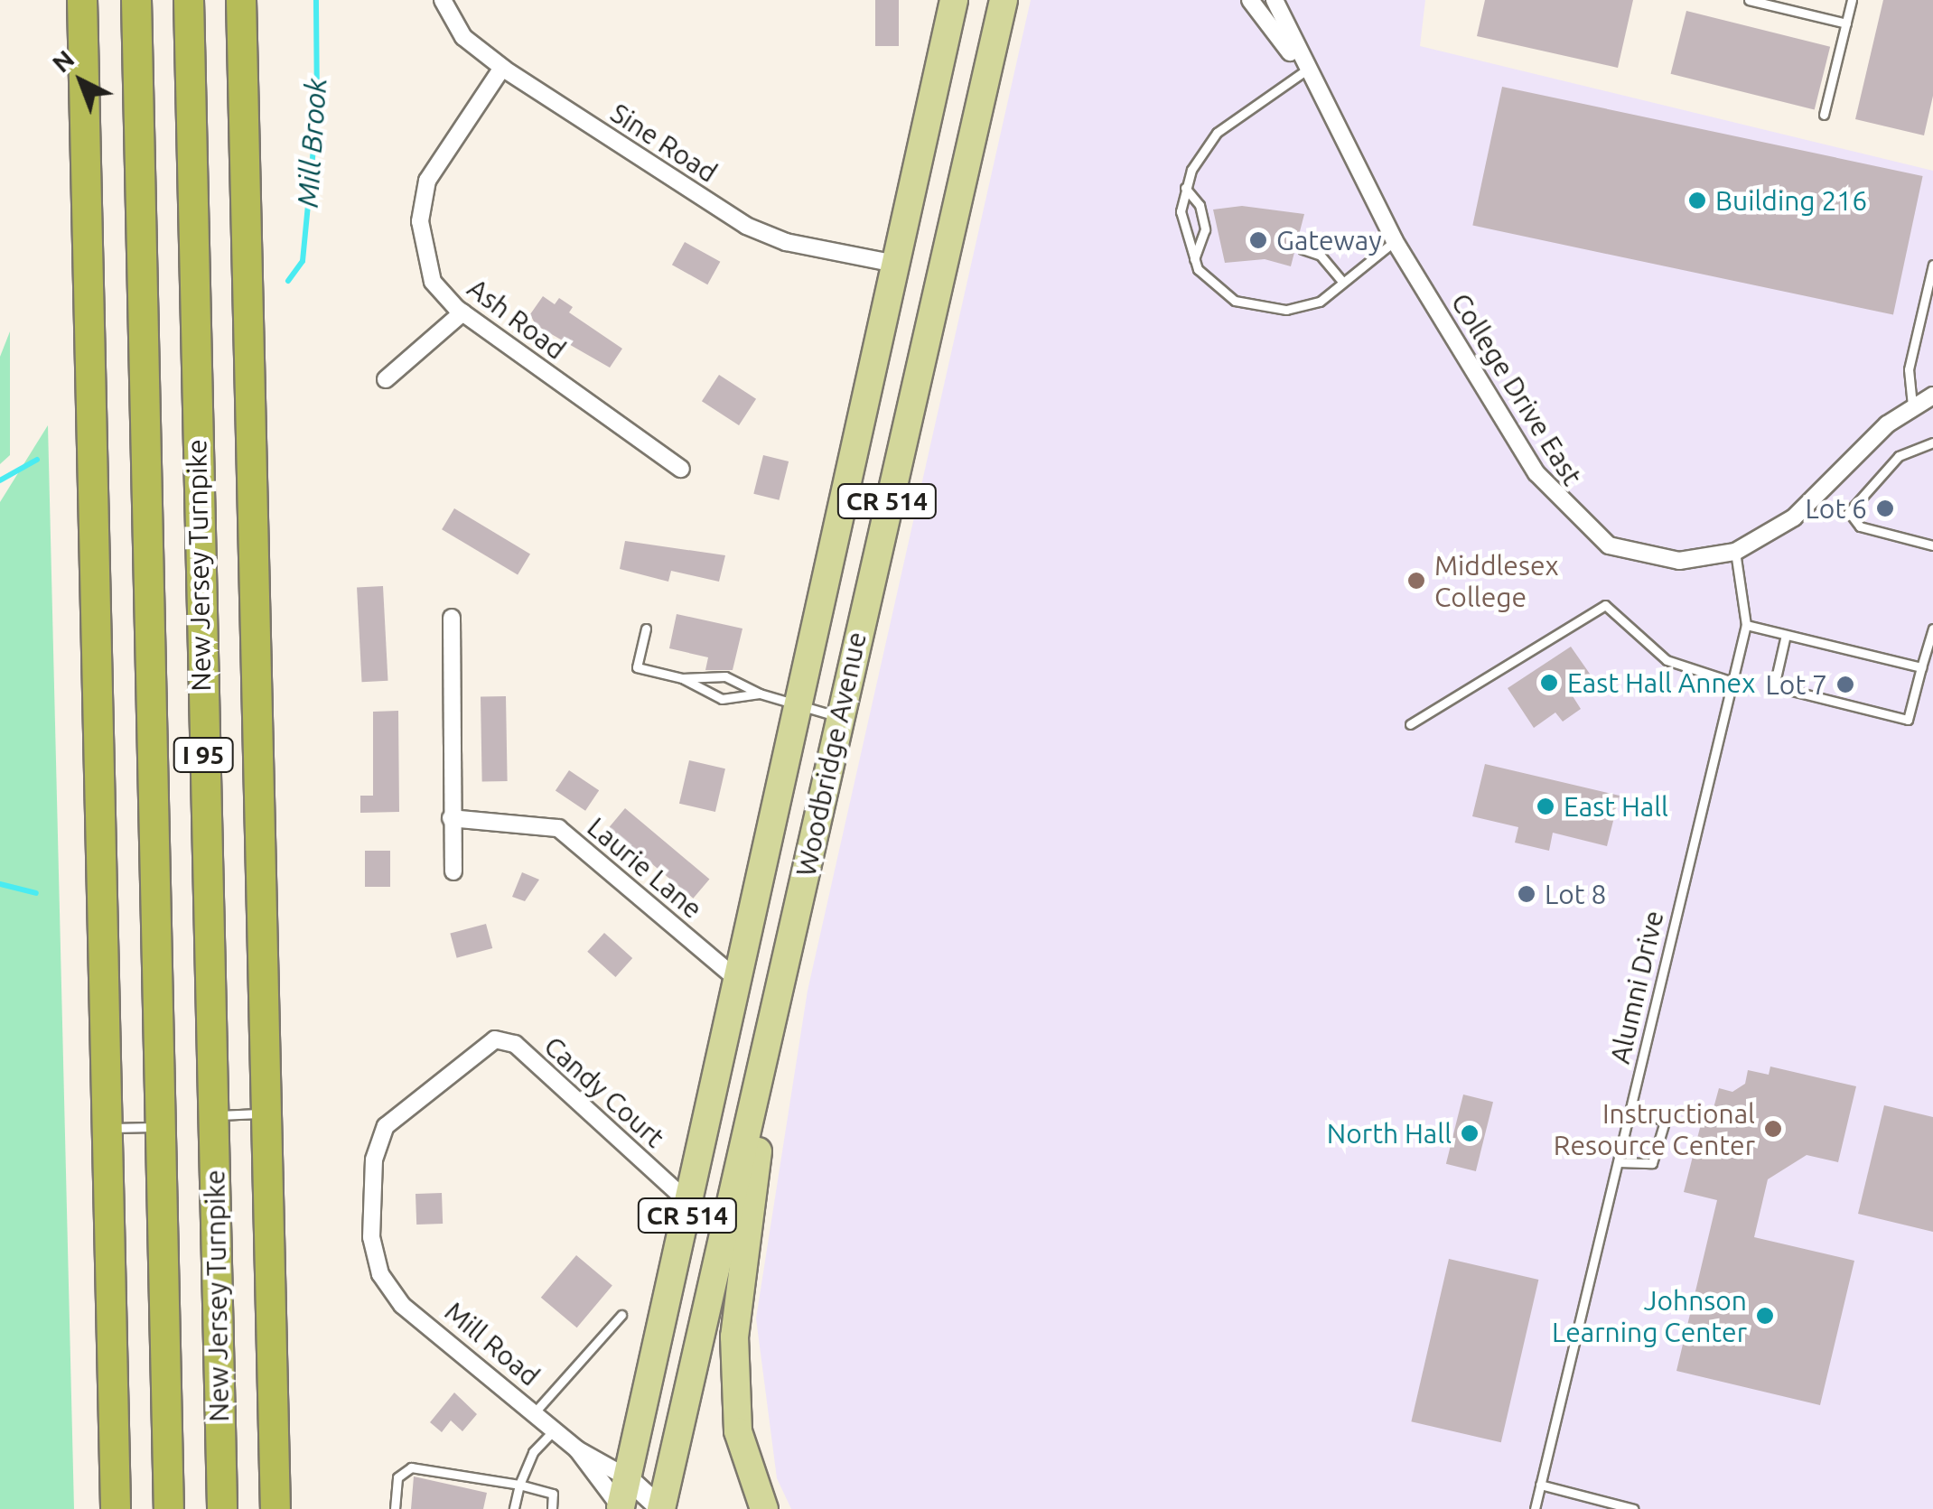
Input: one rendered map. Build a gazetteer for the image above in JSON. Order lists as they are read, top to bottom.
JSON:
{
  "streets": {
    "highway": ["New Jersey Turnpike", "I 95"],
    "main road": ["CR 514", "Woodbridge Avenue"],
    "street": [
      "Sine Road",
      "Ash Road",
      "College Drive East",
      "Laurie Lane",
      "Candy Court",
      "Mill Road"
    ],
    "lane": ["Alumni Drive"]
  },
  "crossings": [
    ["Sine Road", "Ash Road"],
    ["Sine Road", "Woodbridge Avenue"],
    ["College Drive East", "Alumni Drive"],
    ["Woodbridge Avenue", "Laurie Lane"],
    ["Woodbridge Avenue", "Candy Court"],
    ["Woodbridge Avenue", "Mill Road"],
    ["Candy Court", "Mill Road"]
  ],
  "water": ["Mill Brook"],
  "places": [
    "Building 216",
    "Gateway",
    "Lot 6",
    "Middlesex College",
    "East Hall Annex",
    "Lot 7",
    "East Hall",
    "Lot 8",
    "Instructional Resource Center",
    "North Hall",
    "Johnson Learning Center"
  ],
  "north": "top left"
}
